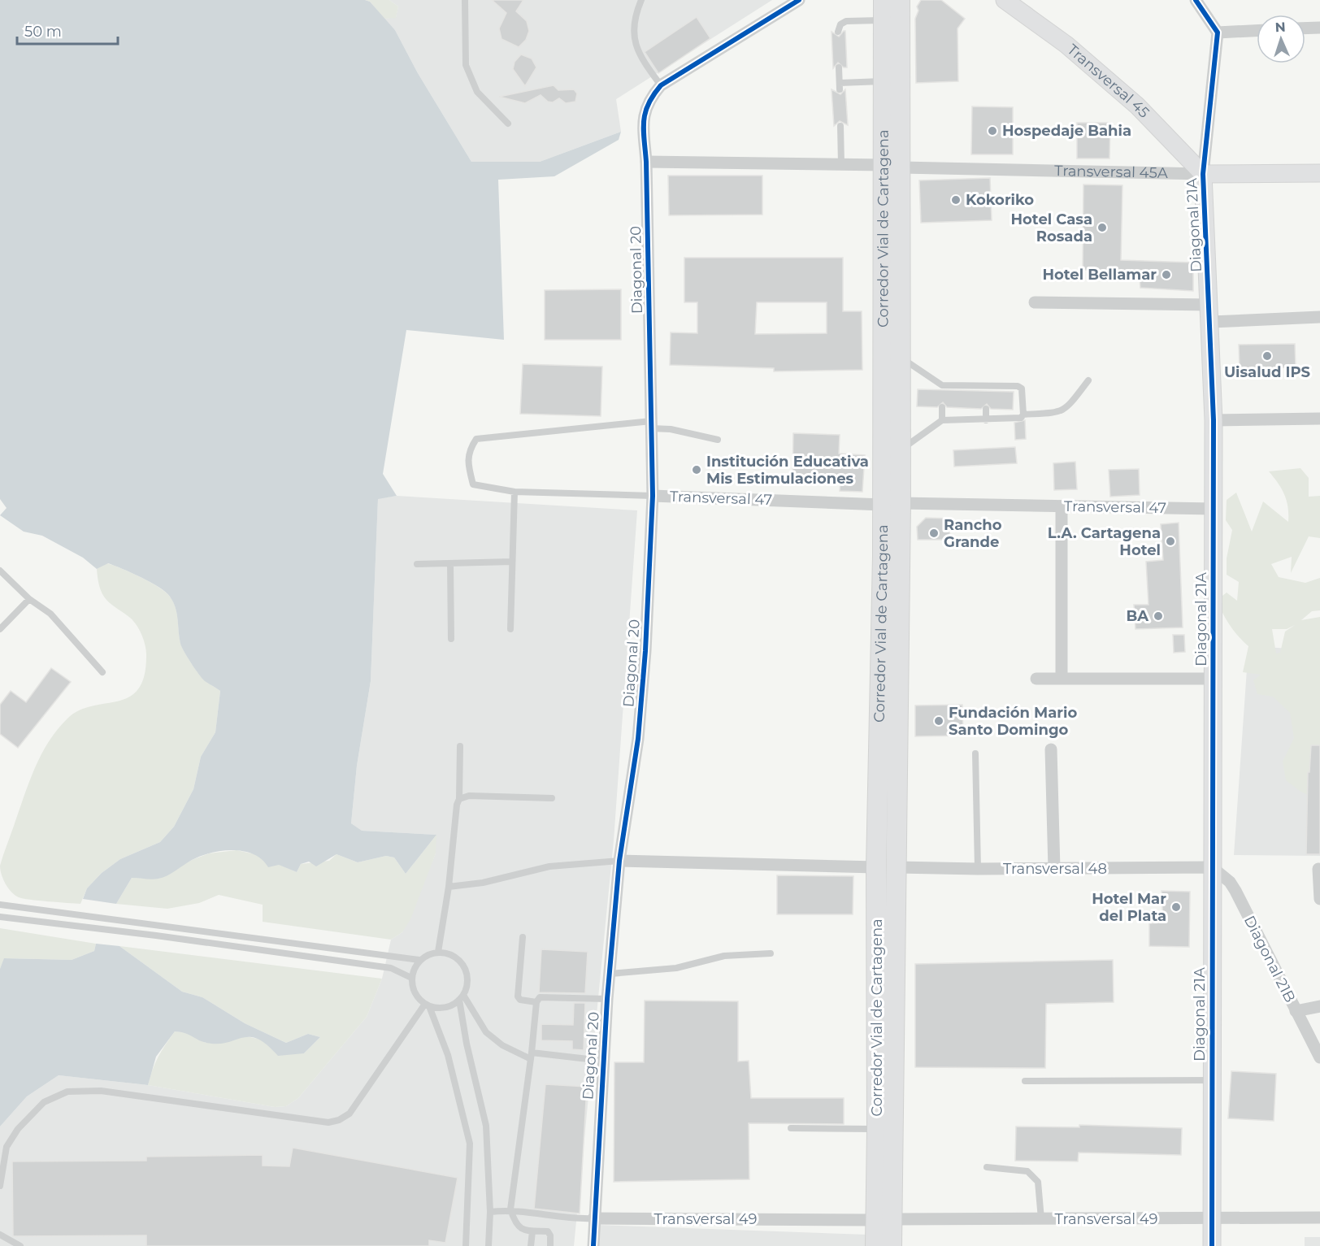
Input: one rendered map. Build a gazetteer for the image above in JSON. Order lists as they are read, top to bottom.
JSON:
{
  "streets": {
    "main road": ["Corredor Vial de Cartagena"],
    "street": [
      "Transversal 45",
      "Transversal 45A",
      "Diagonal 21A",
      "Diagonal 20",
      "Transversal 47",
      "Transversal 48",
      "Diagonal 21B",
      "Transversal 49"
    ]
  },
  "crossings": [
    ["Transversal 45", "Transversal 45A"],
    ["Transversal 45", "Diagonal 21A"],
    ["Transversal 45A", "Diagonal 21A"],
    ["Transversal 45A", "Corredor Vial de Cartagena"],
    ["Transversal 45A", "Diagonal 20"],
    ["Diagonal 21A", "Transversal 47"],
    ["Diagonal 21A", "Transversal 48"],
    ["Diagonal 21A", "Diagonal 21B"],
    ["Diagonal 21A", "Transversal 49"],
    ["Corredor Vial de Cartagena", "Transversal 47"],
    ["Corredor Vial de Cartagena", "Transversal 48"],
    ["Corredor Vial de Cartagena", "Transversal 49"],
    ["Diagonal 20", "Transversal 47"],
    ["Diagonal 20", "Transversal 49"],
    ["Transversal 48", "Diagonal 21B"]
  ],
  "places": [
    "Hospedaje Bahia",
    "Kokoriko",
    "Hotel Casa Rosada",
    "Hotel Bellamar",
    "Uisalud IPS",
    "Institución Educativa Mis Estimulaciones",
    "Rancho Grande",
    "L.A. Cartagena Hotel",
    "BA",
    "Fundación Mario Santo Domingo",
    "Hotel Mar del Plata"
  ],
  "scale_bar": "50 m",
  "north": "top"
}
